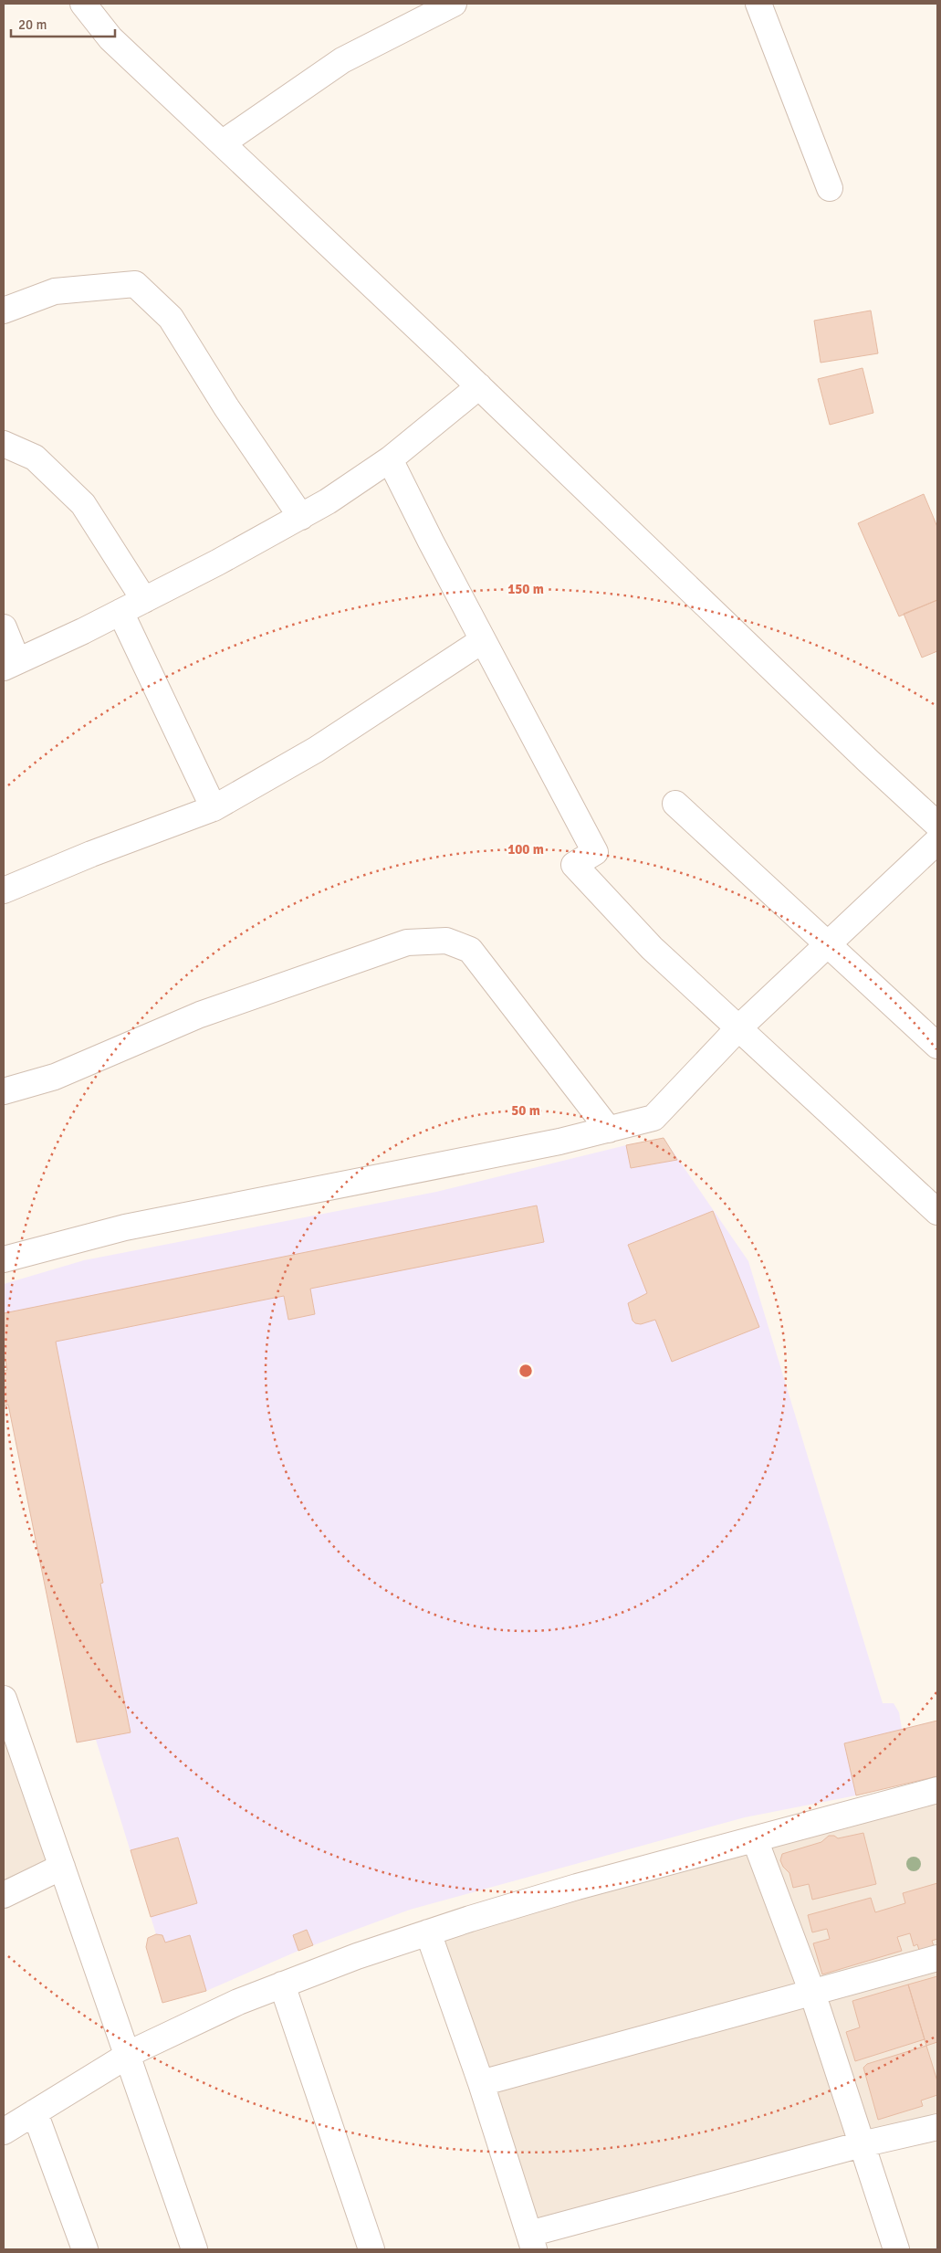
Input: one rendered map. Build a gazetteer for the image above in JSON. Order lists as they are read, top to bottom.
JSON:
{
  "scale_bar": "20 m",
  "rings": ["150 m", "100 m", "50 m"]
}
